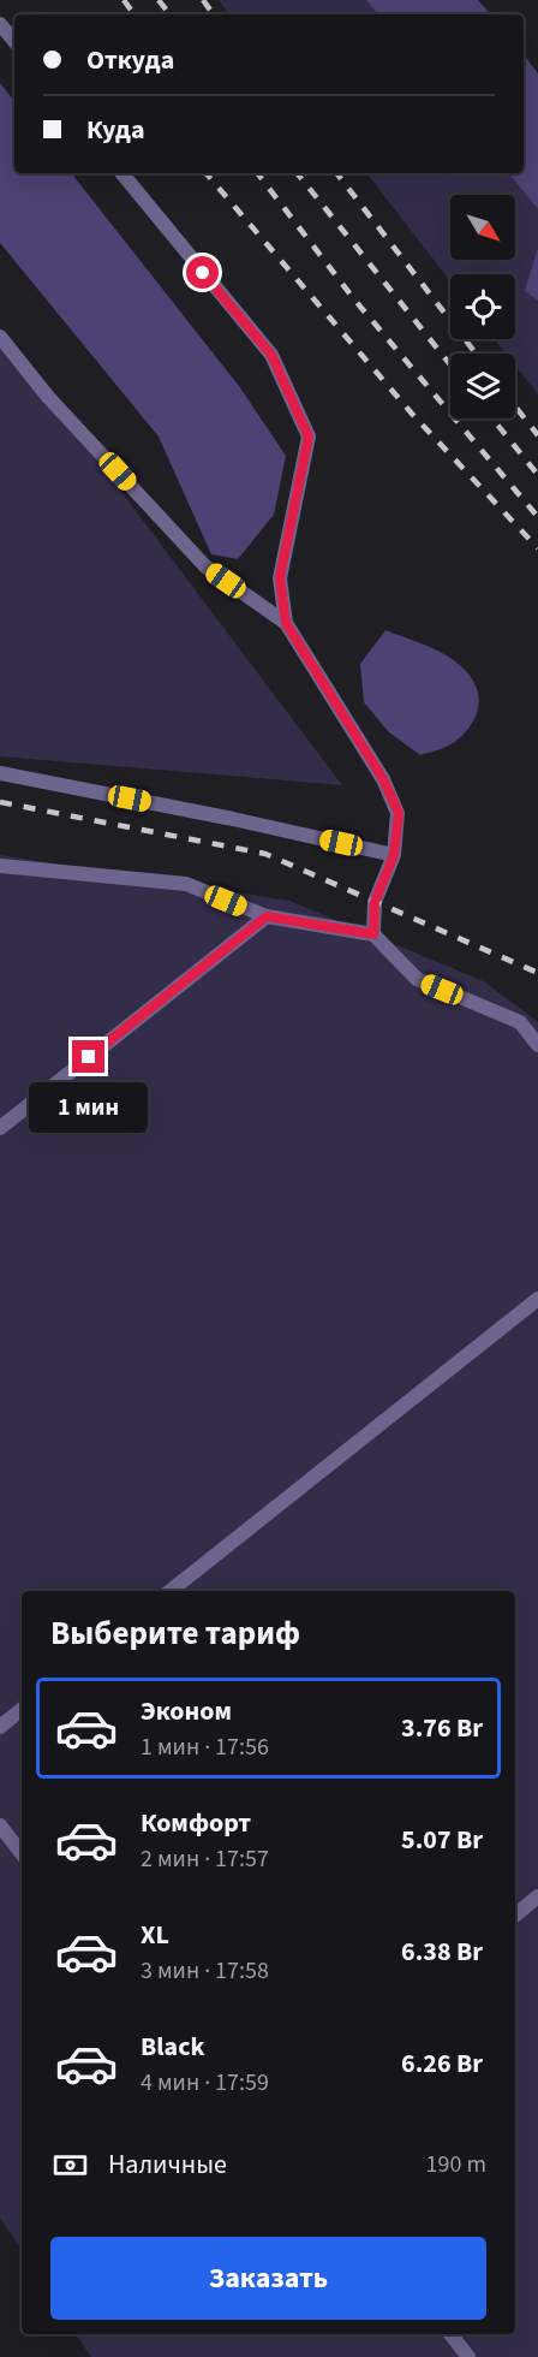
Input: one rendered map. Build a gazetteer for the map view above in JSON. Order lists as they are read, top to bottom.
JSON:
{
  "north": "bottom right",
  "page": {
    "banner": ["Откуда", "Куда"],
    "bubble": "1 мин",
    "heading": "Выберите тариф",
    "list": [
      {
        "name": "Эконом",
        "note": "1 мин · 17:56",
        "value": "3.76 Br"
      },
      {
        "name": "Комфорт",
        "note": "2 мин · 17:57",
        "value": "5.07 Br"
      },
      {
        "name": "XL",
        "note": "3 мин · 17:58",
        "value": "6.38 Br"
      },
      {
        "name": "Black",
        "note": "4 мин · 17:59",
        "value": "6.26 Br"
      }
    ],
    "pay": ["Наличные", "190 m"],
    "buttons": "Заказать"
  }
}
